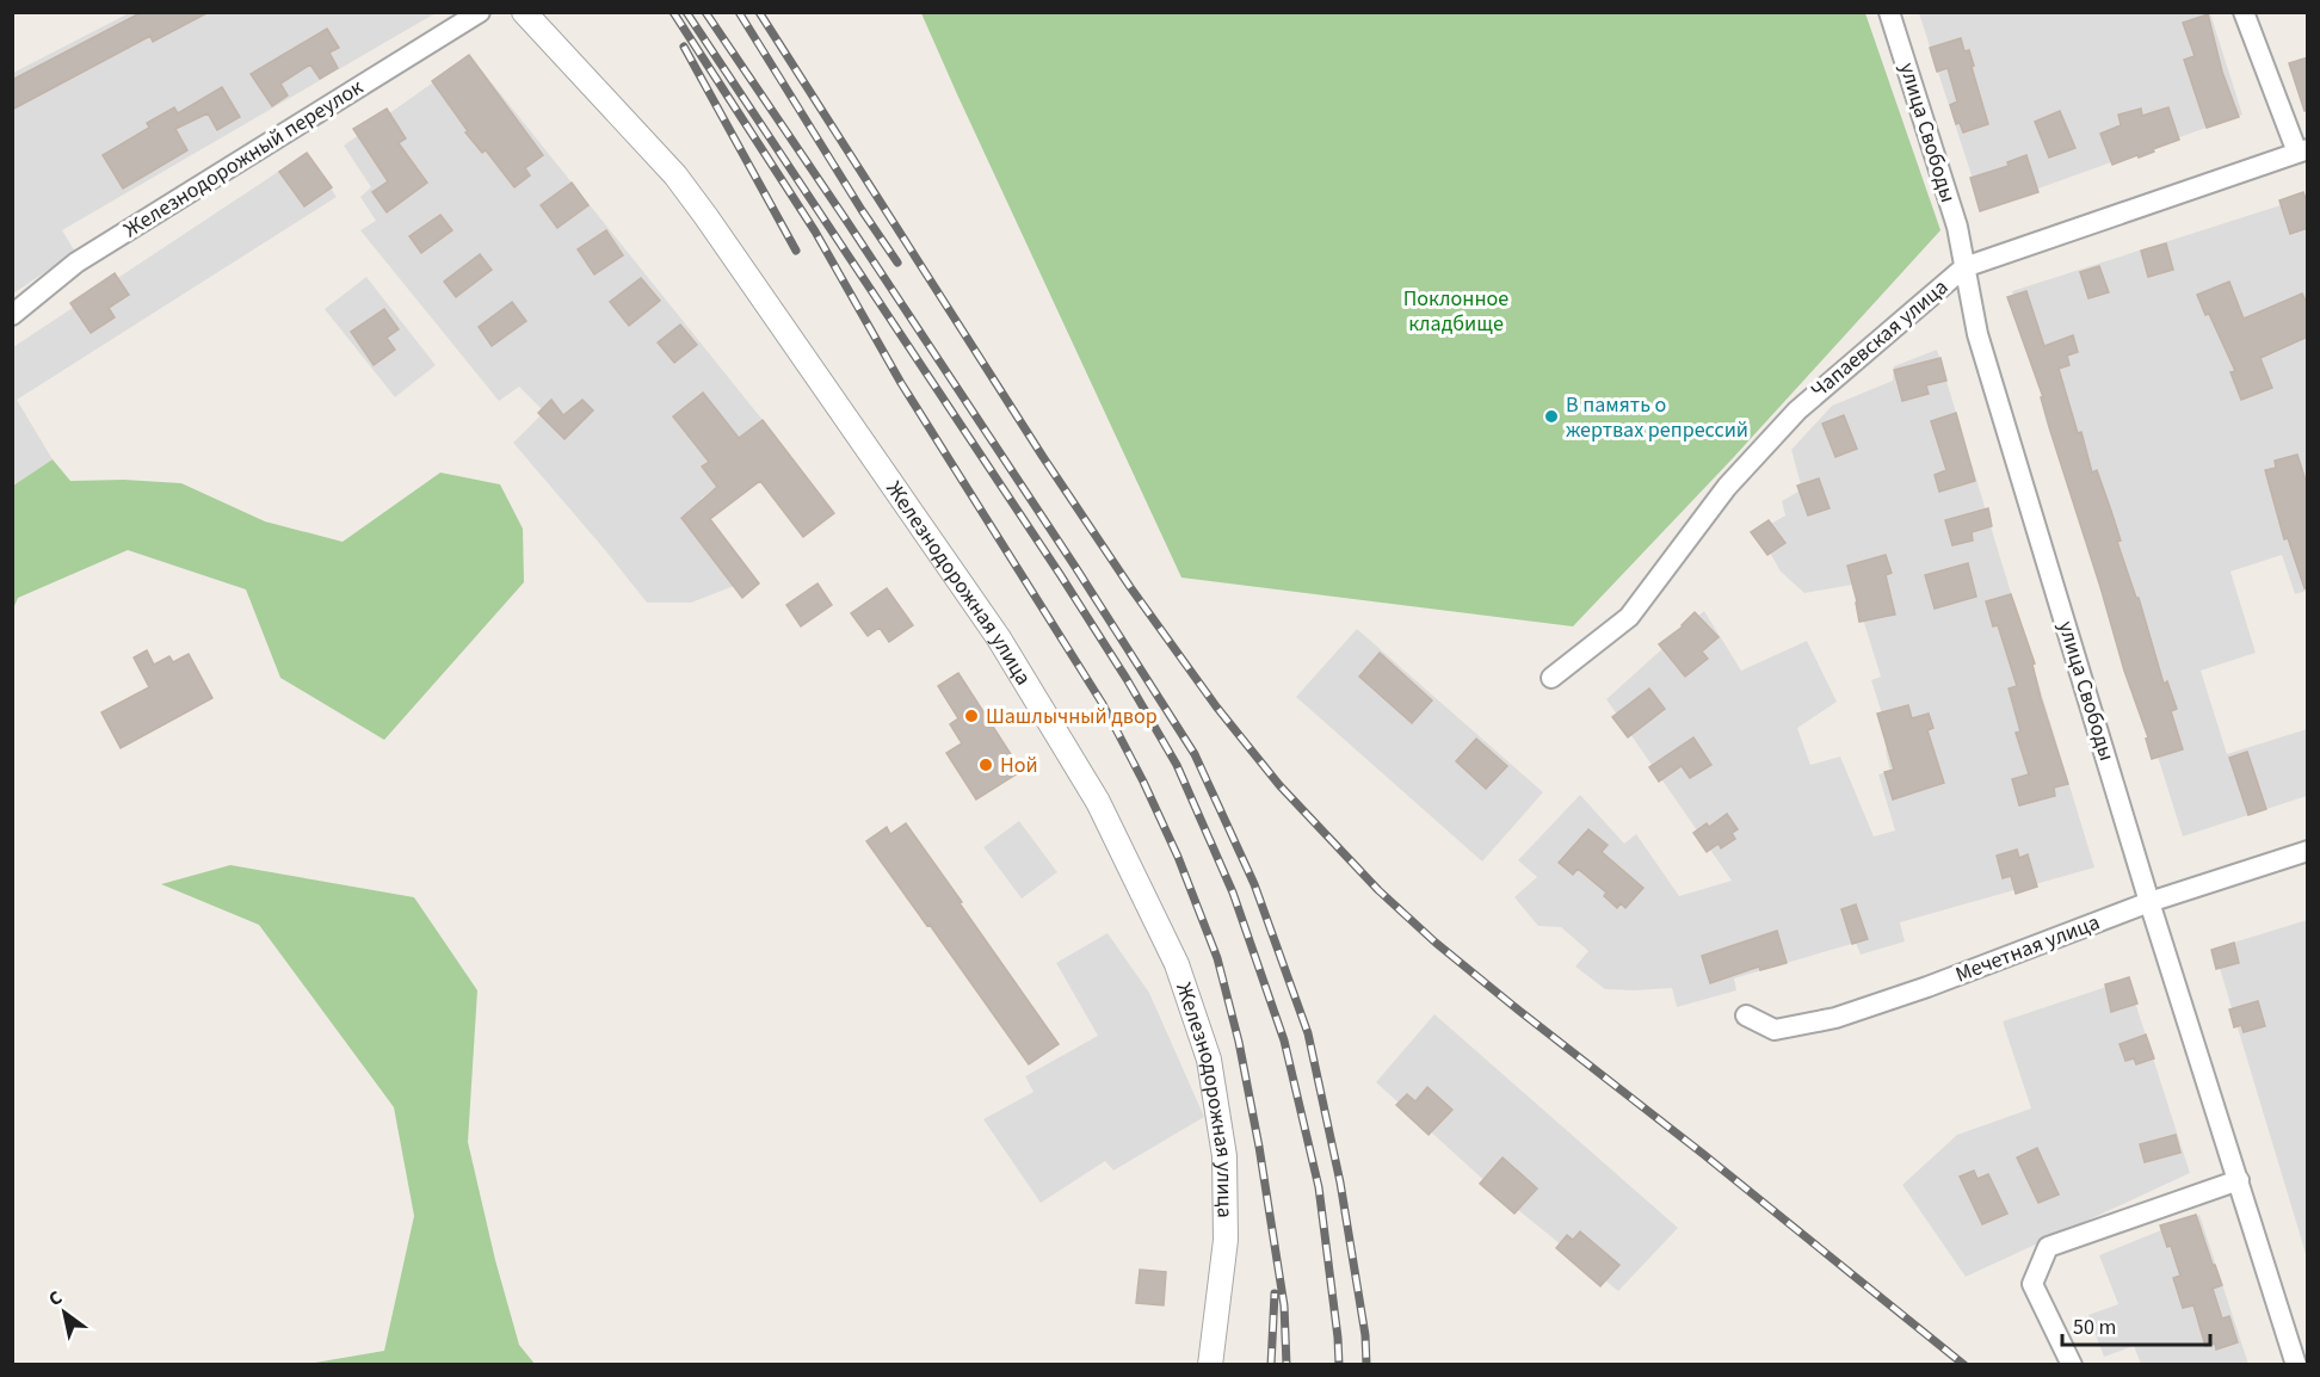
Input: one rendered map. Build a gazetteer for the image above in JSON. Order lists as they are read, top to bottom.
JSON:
{
  "streets": {
    "street": [
      "улица Свободы",
      "Железнодорожный переулок",
      "Чапаевская улица",
      "Железнодорожная улица",
      "Мечетная улица"
    ]
  },
  "crossings": [
    ["улица Свободы", "Чапаевская улица"],
    ["улица Свободы", "Мечетная улица"]
  ],
  "parks": ["Поклонное кладбище"],
  "places": ["В память о жертвах репрессий", "Шашлычный двор", "Ной"],
  "scale_bar": "50 m",
  "north": "top left"
}
